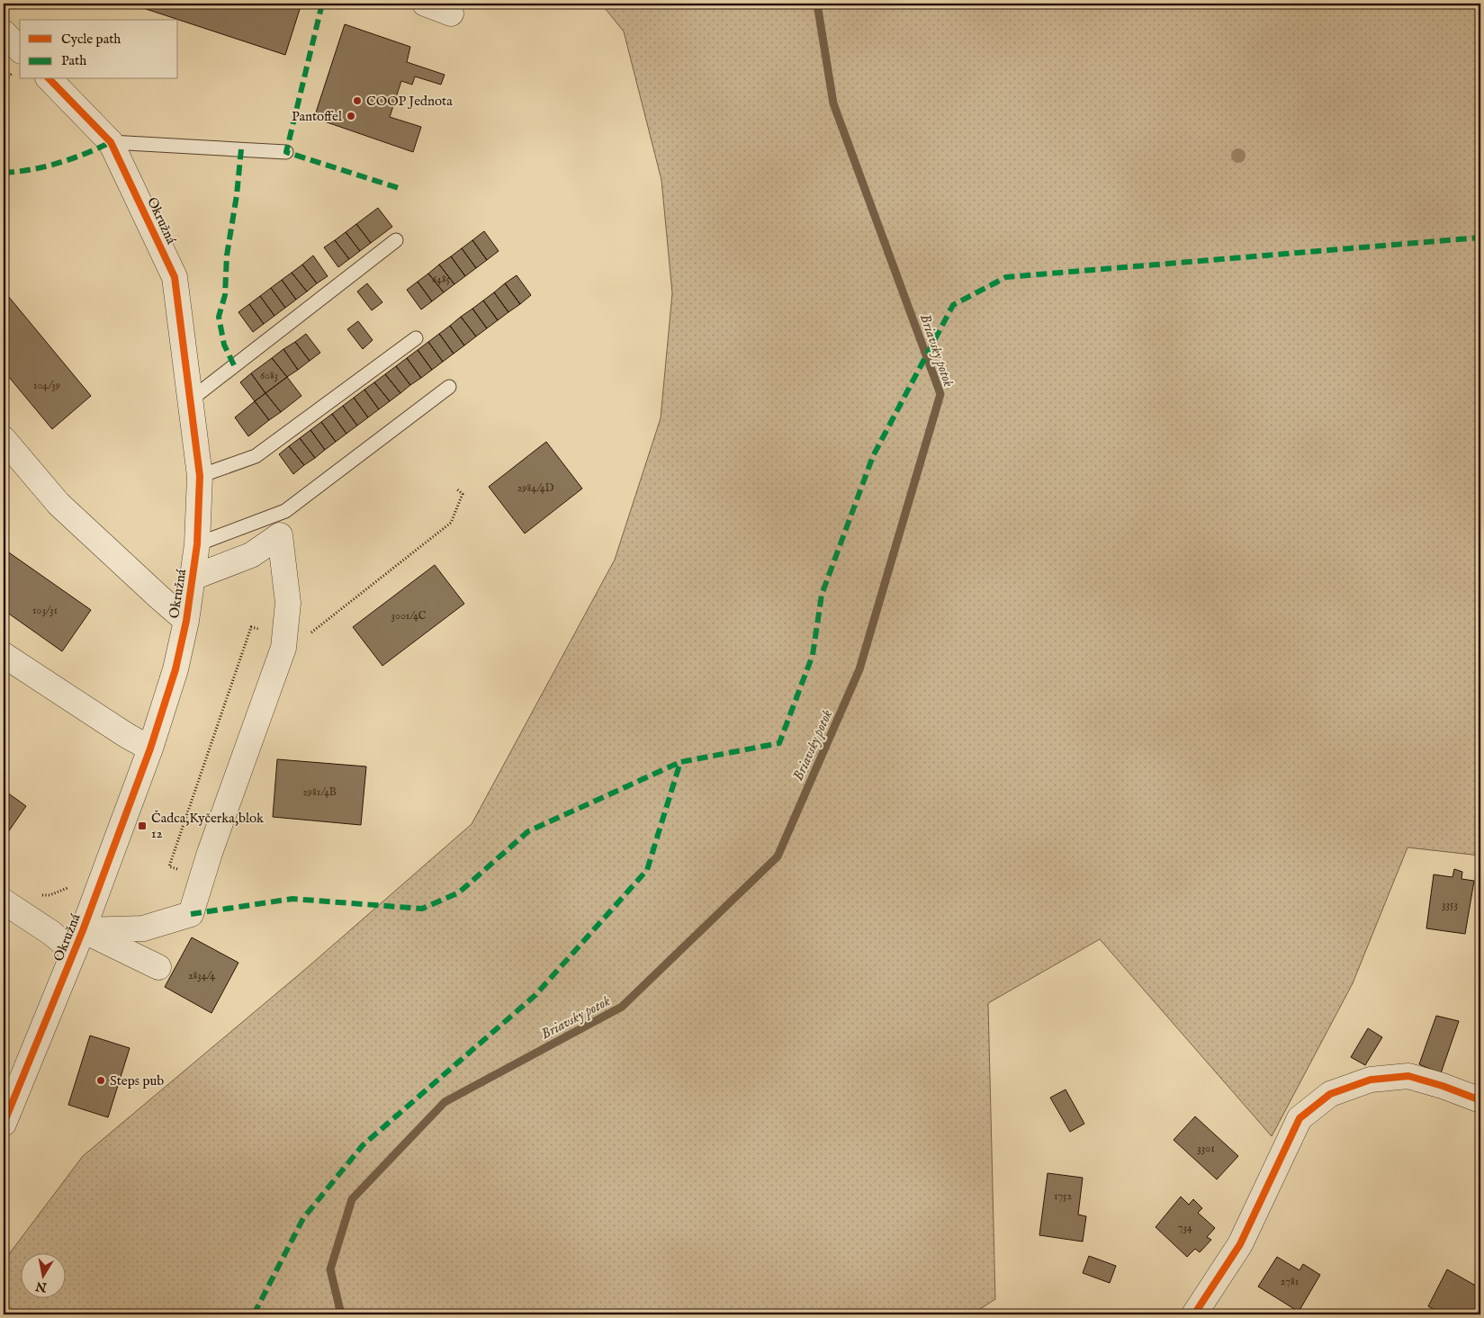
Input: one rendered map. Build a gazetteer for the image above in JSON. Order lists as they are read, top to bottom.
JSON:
{
  "streets": {
    "street": ["Okružná"]
  },
  "water": ["Briavsky potok"],
  "places": {
    "other": ["COOP Jednota", "Pantoffel", "Steps pub"],
    "transit": ["Čadca,Kyčerka,blok 12"]
  },
  "house_numbers": [
    "6485",
    "6083",
    "104/39",
    "2984/4D",
    "103/31",
    "3001/4C",
    "2981/4B",
    "3353",
    "2834/4",
    "3301",
    "1752",
    "734",
    "2781"
  ],
  "legend": ["Cycle path", "Path"],
  "north": "bottom"
}
